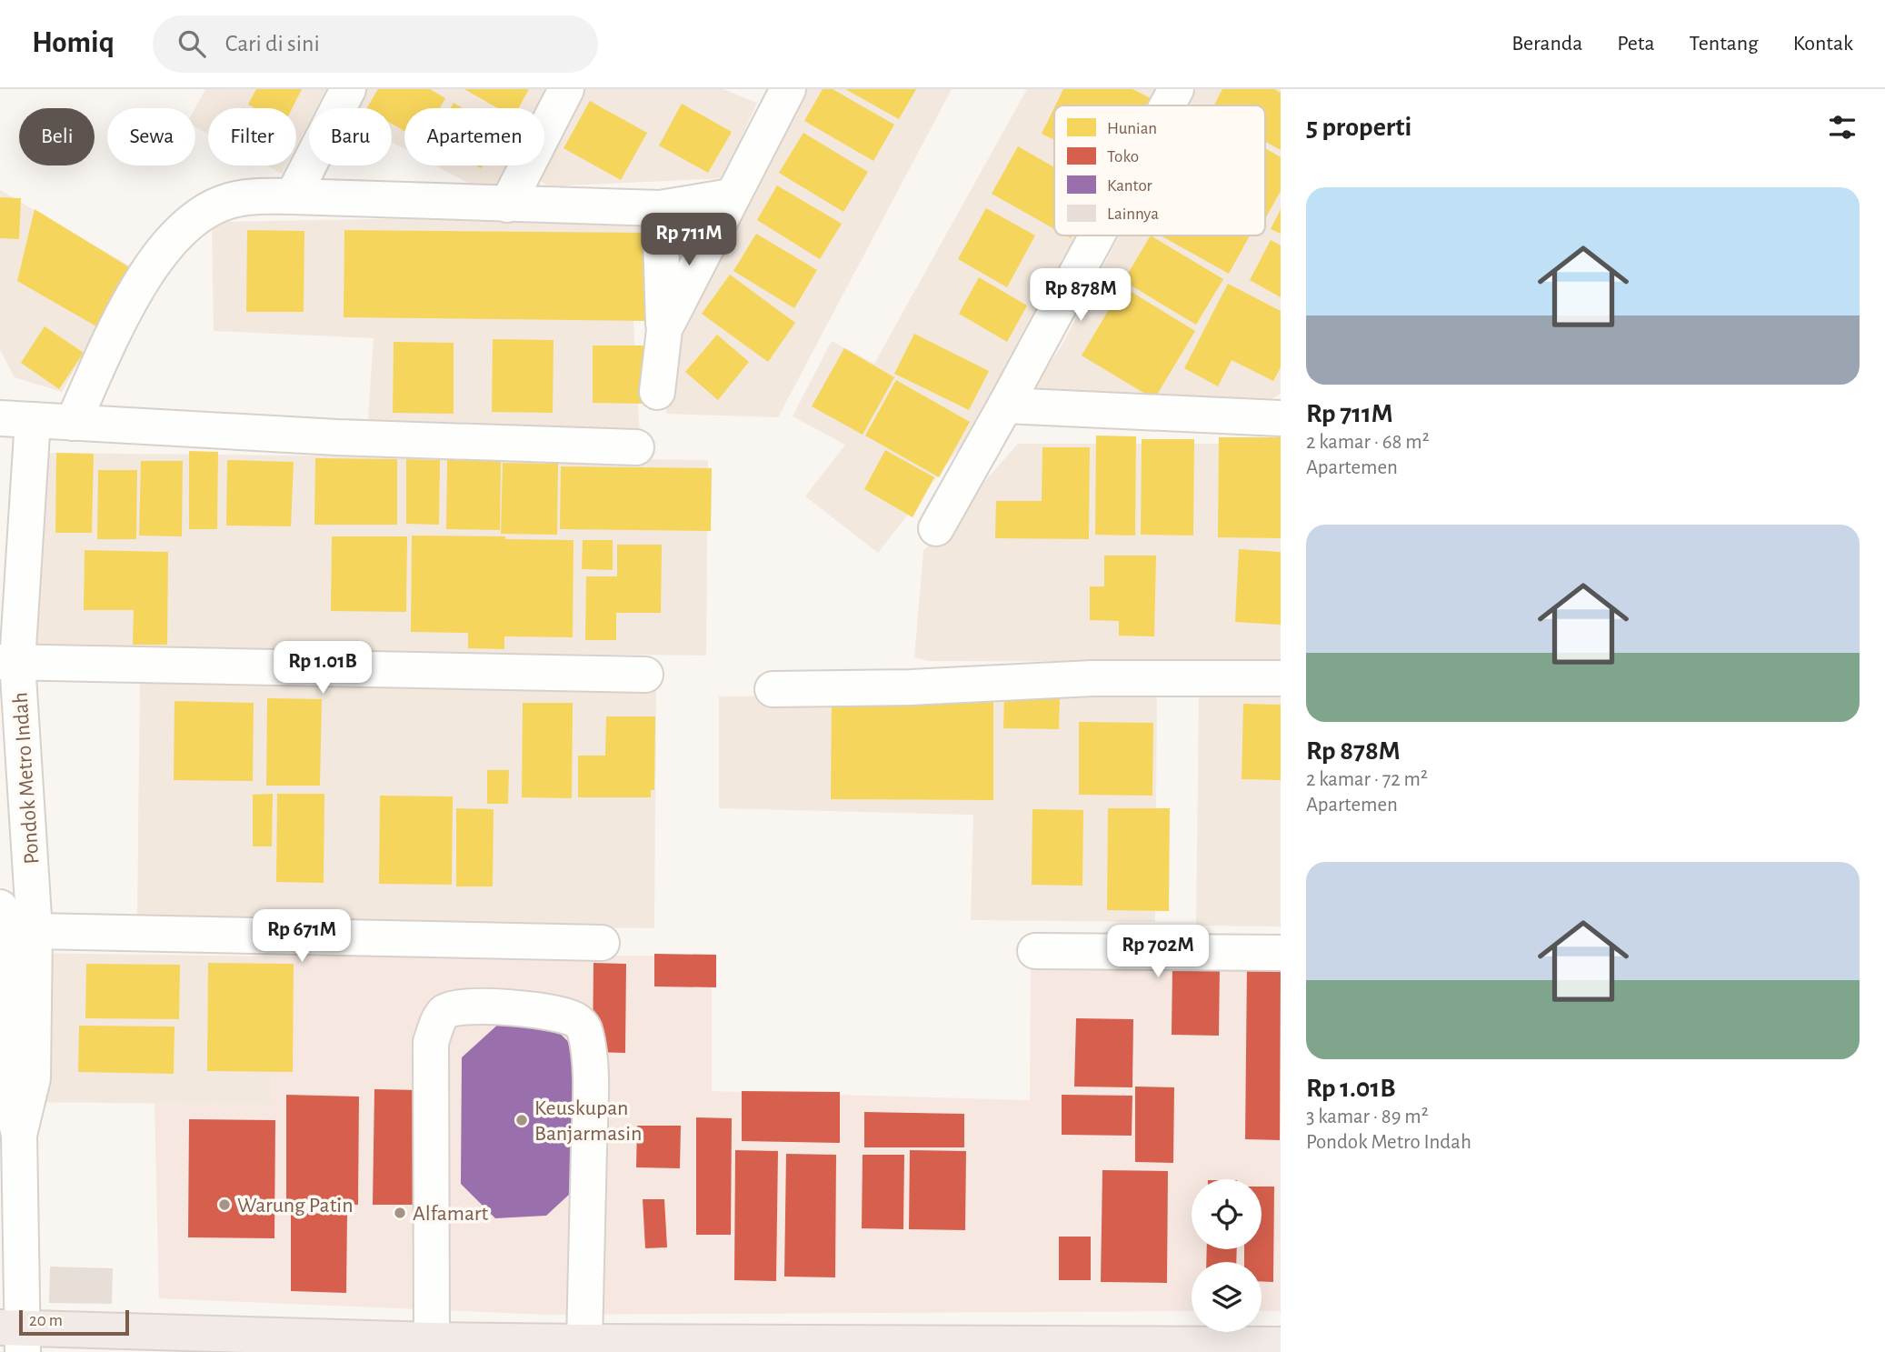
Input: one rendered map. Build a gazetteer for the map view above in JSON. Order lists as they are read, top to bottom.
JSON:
{
  "streets": {
    "street": ["Pondok Metro Indah"]
  },
  "places": ["Keuskupan Banjarmasin", "Warung Patin", "Alfamart"],
  "legend": [
    "Hunian",
    "Toko",
    "Kantor",
    "Lainnya"
  ],
  "scale_bar": "20 m",
  "page": {
    "header": "Homiq",
    "search": "Cari di sini",
    "nav": [
      "Beranda",
      "Peta",
      "Tentang",
      "Kontak"
    ],
    "heading": "5 properti",
    "chip": [
      "Beli",
      "Sewa",
      "Filter",
      "Baru",
      "Apartemen"
    ],
    "list": [
      {
        "name": "Rp 711M",
        "note": "2 kamar · 68 m² · Apartemen"
      },
      {
        "name": "Rp 878M",
        "note": "2 kamar · 72 m² · Apartemen"
      },
      {
        "name": "Rp 1.01B",
        "note": "3 kamar · 89 m² · Pondok Metro Indah"
      }
    ],
    "price": [
      "Rp 711M",
      "Rp 878M",
      "Rp 1.01B",
      "Rp 671M",
      "Rp 702M"
    ],
    "scale": "20 m"
  }
}
